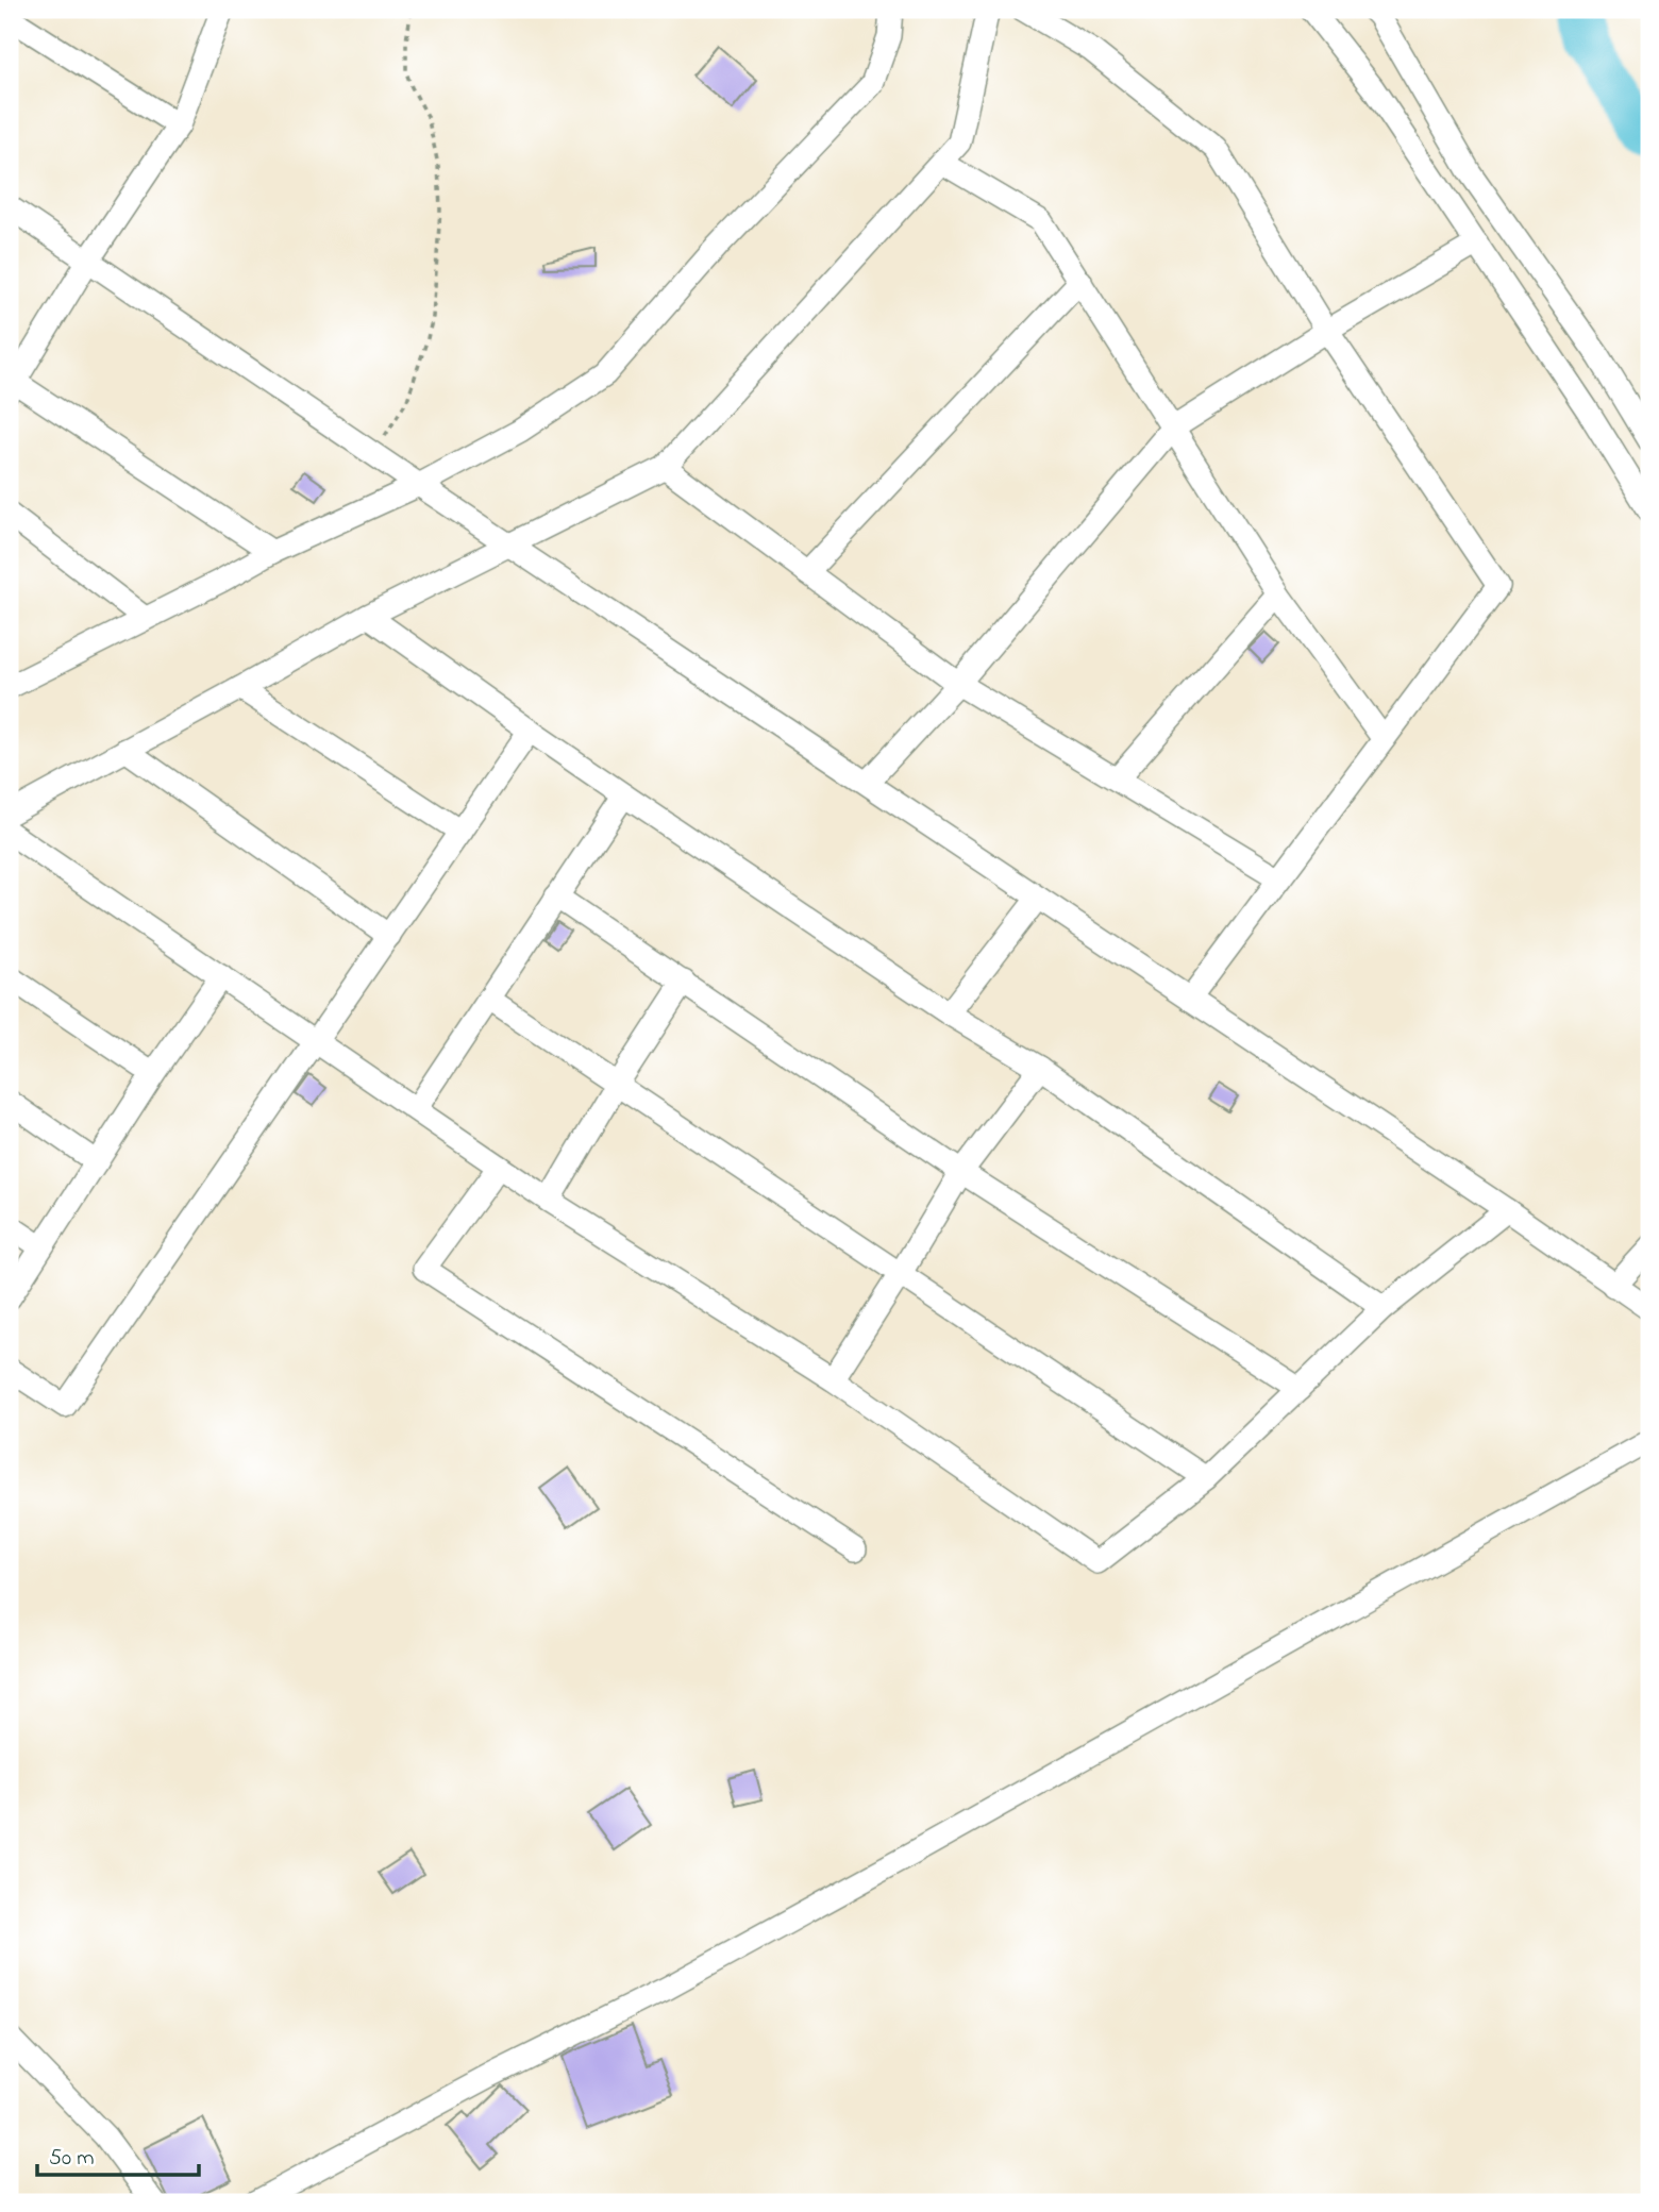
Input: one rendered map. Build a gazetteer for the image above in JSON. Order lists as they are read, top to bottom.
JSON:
{
  "scale_bar": "50 m"
}
